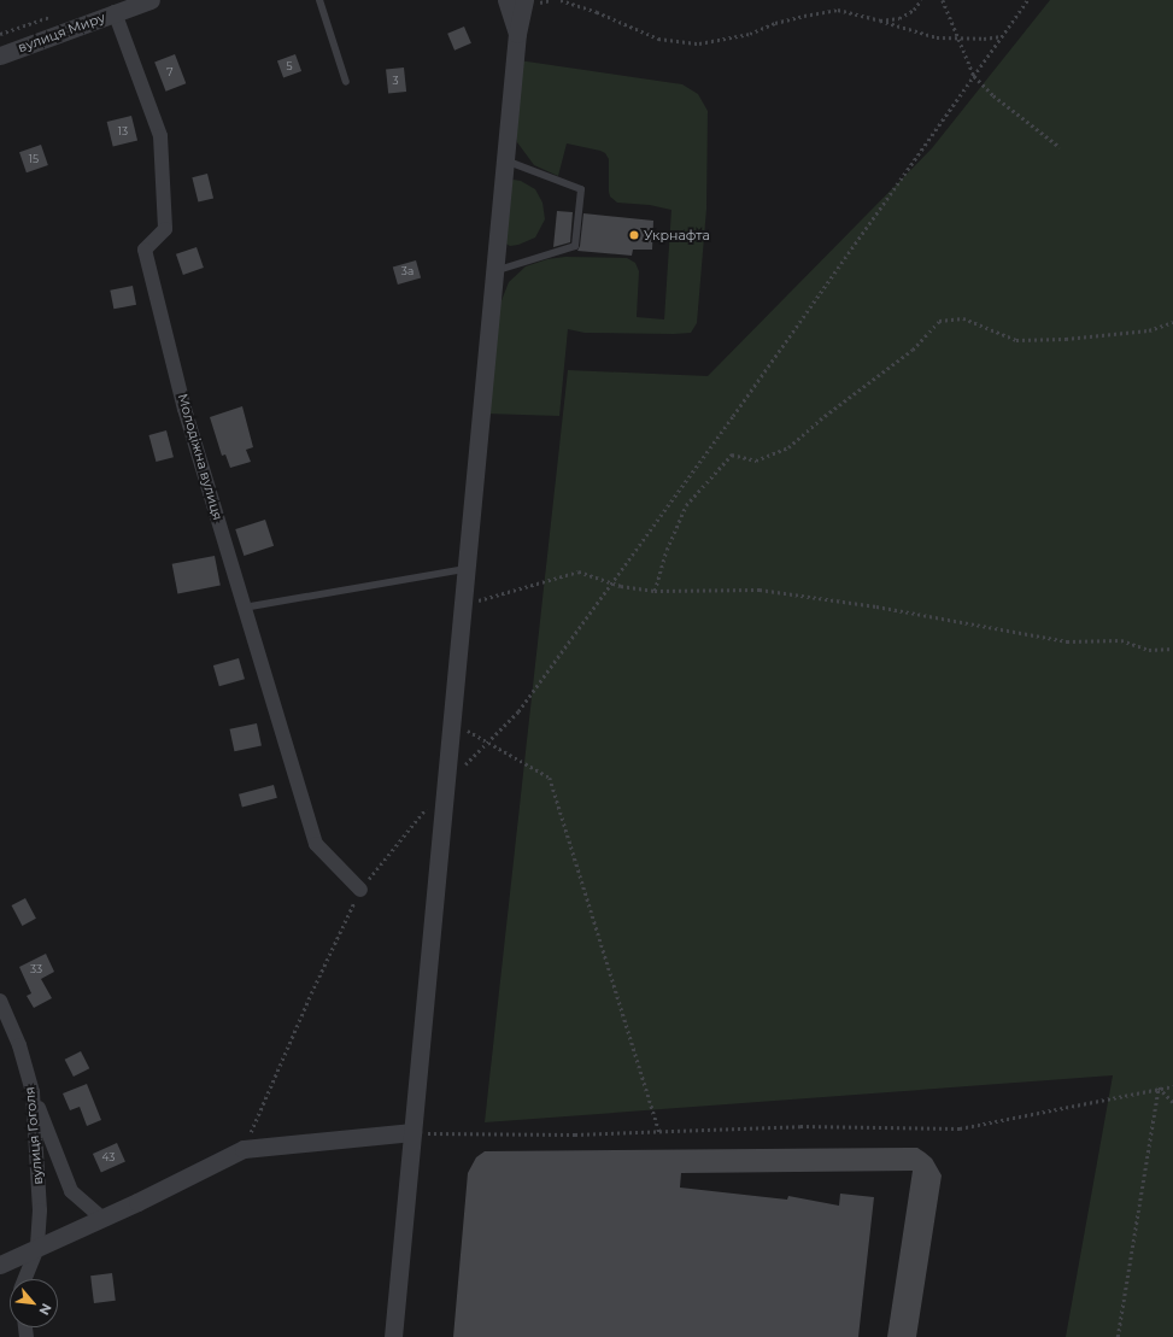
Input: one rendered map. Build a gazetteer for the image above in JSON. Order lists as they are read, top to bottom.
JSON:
{
  "streets": {
    "street": ["вулиця Миру", "Молодіжна вулиця", "вулиця Гоголя"]
  },
  "crossings": [
    ["вулиця Миру", "Молодіжна вулиця"]
  ],
  "places": ["Укрнафта"],
  "house_numbers": [
    "5",
    "7",
    "3",
    "13",
    "15",
    "3а",
    "33",
    "43"
  ],
  "north": "bottom right"
}
